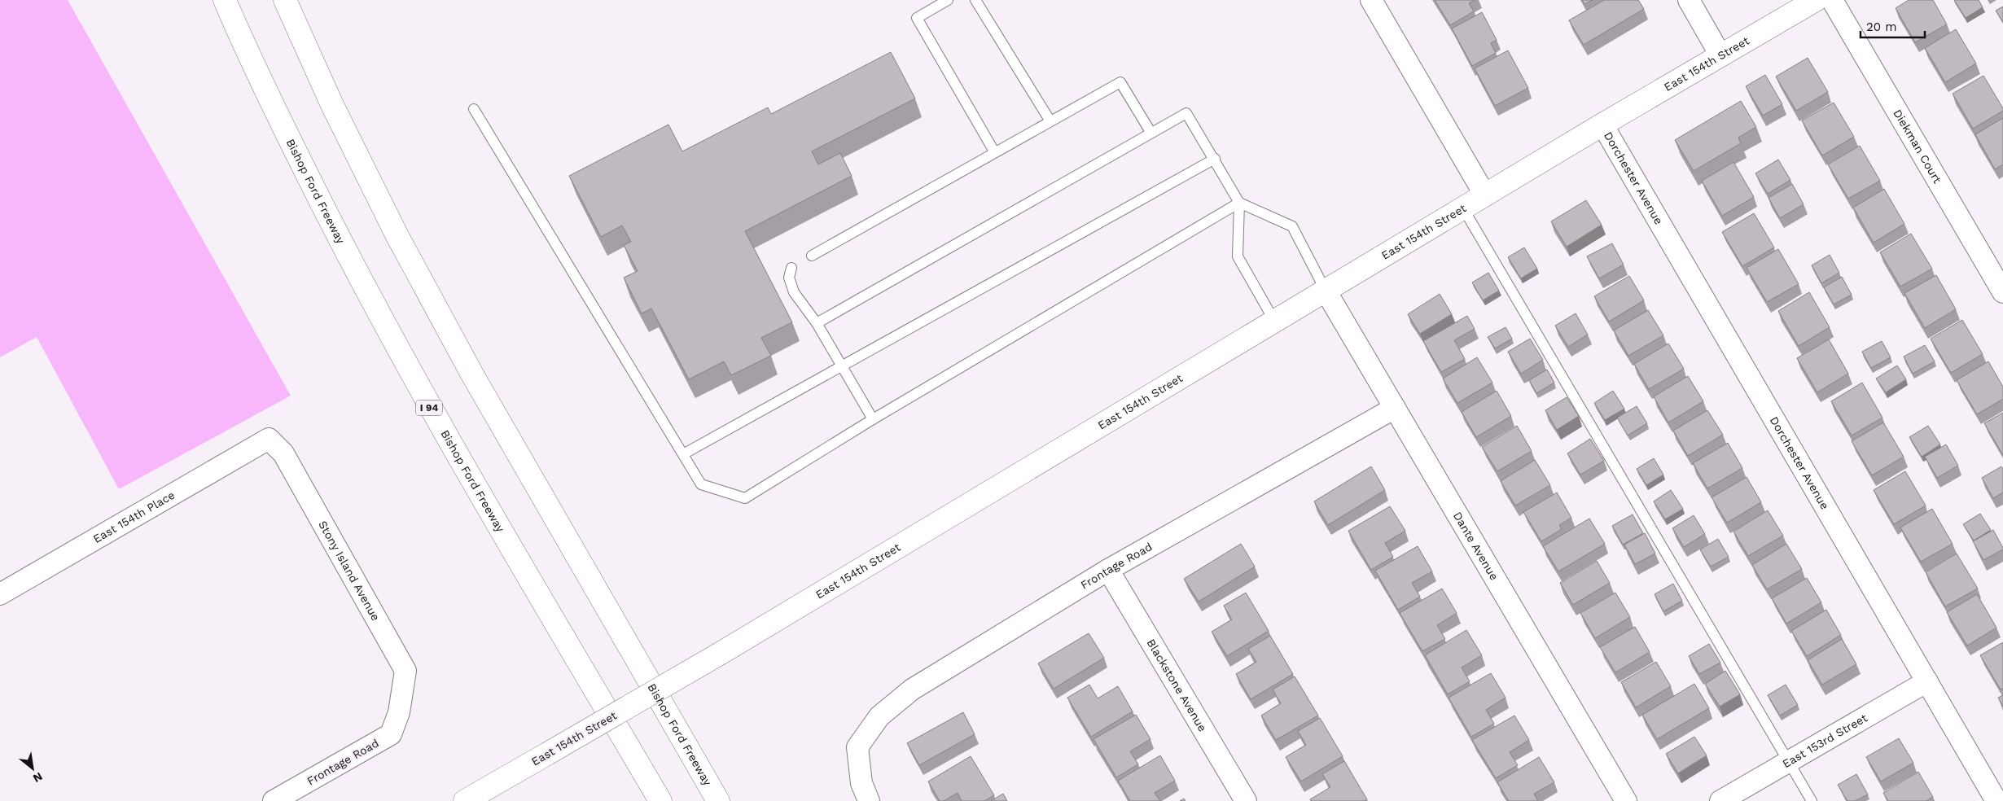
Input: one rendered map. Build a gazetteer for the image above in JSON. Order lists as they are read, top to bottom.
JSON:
{
  "streets": {
    "main road": ["East 154th Street", "Bishop Ford Freeway", "I 94"],
    "street": [
      "Diekman Court",
      "Dorchester Avenue",
      "East 154th Place",
      "Dante Avenue",
      "Frontage Road",
      "Stony Island Avenue",
      "Blackstone Avenue",
      "East 153rd Street"
    ]
  },
  "crossings": [
    ["East 154th Street", "Dorchester Avenue"],
    ["East 154th Street", "Dante Avenue"],
    ["Dorchester Avenue", "East 153rd Street"],
    ["East 154th Place", "Stony Island Avenue"],
    ["Dante Avenue", "Frontage Road"],
    ["Frontage Road", "Stony Island Avenue"],
    ["Frontage Road", "Blackstone Avenue"]
  ],
  "scale_bar": "20 m",
  "north": "bottom right"
}
